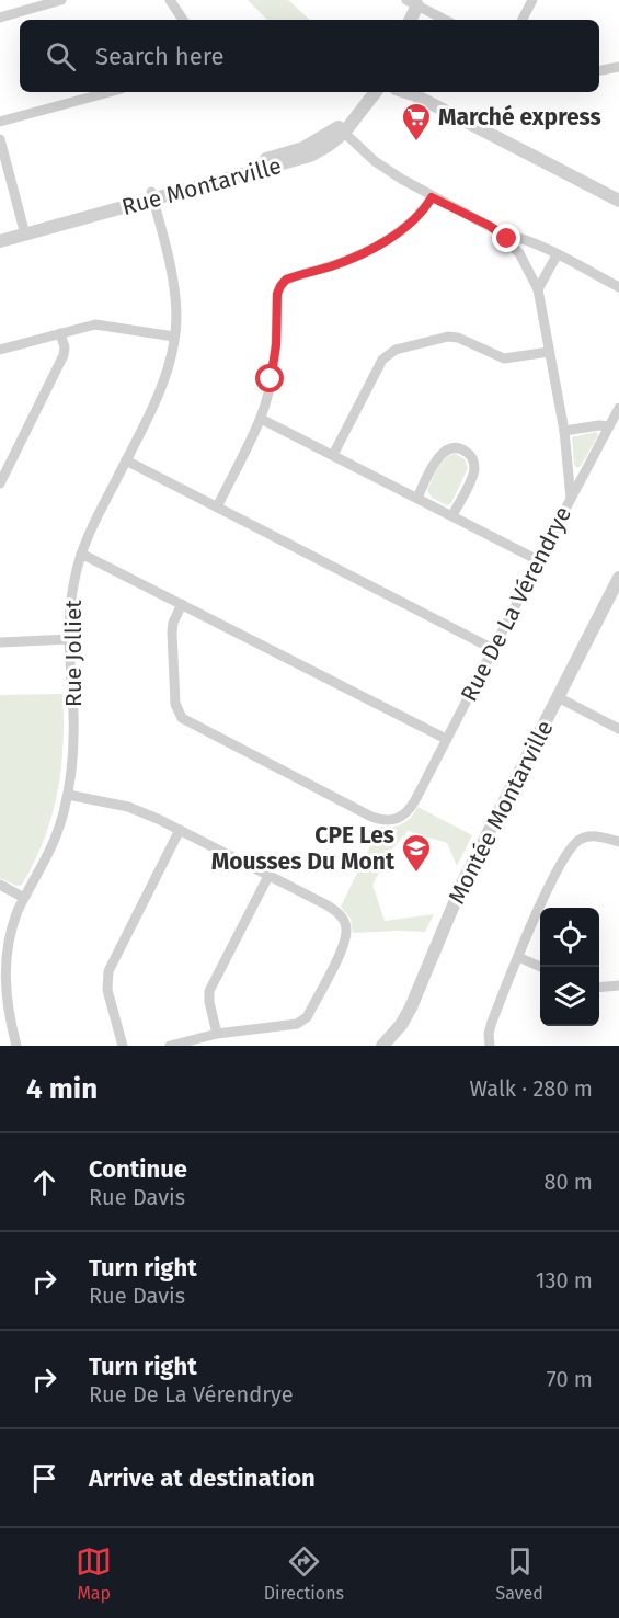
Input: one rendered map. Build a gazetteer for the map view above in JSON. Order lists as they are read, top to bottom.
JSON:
{
  "streets": {
    "street": [
      "Rue Montarville",
      "Rue De La Vérendrye",
      "Rue Jolliet",
      "Montée Montarville"
    ]
  },
  "crossings": [
    ["Rue Montarville", "Rue De La Vérendrye"],
    ["Rue Montarville", "Rue Jolliet"]
  ],
  "places": {
    "supermarket": ["Marché express"],
    "school or university": ["CPE Les Mousses Du Mont"]
  },
  "page": {
    "search": "Search here",
    "heading": ["4 min", "Walk · 280 m"],
    "list": [
      ["Continue", "Rue Davis", "80 m"],
      ["Turn right", "Rue Davis", "130 m"],
      ["Turn right", "Rue De La Vérendrye", "70 m"],
      "Arrive at destination"
    ],
    "nav": ["Map", "Directions", "Saved"]
  }
}
